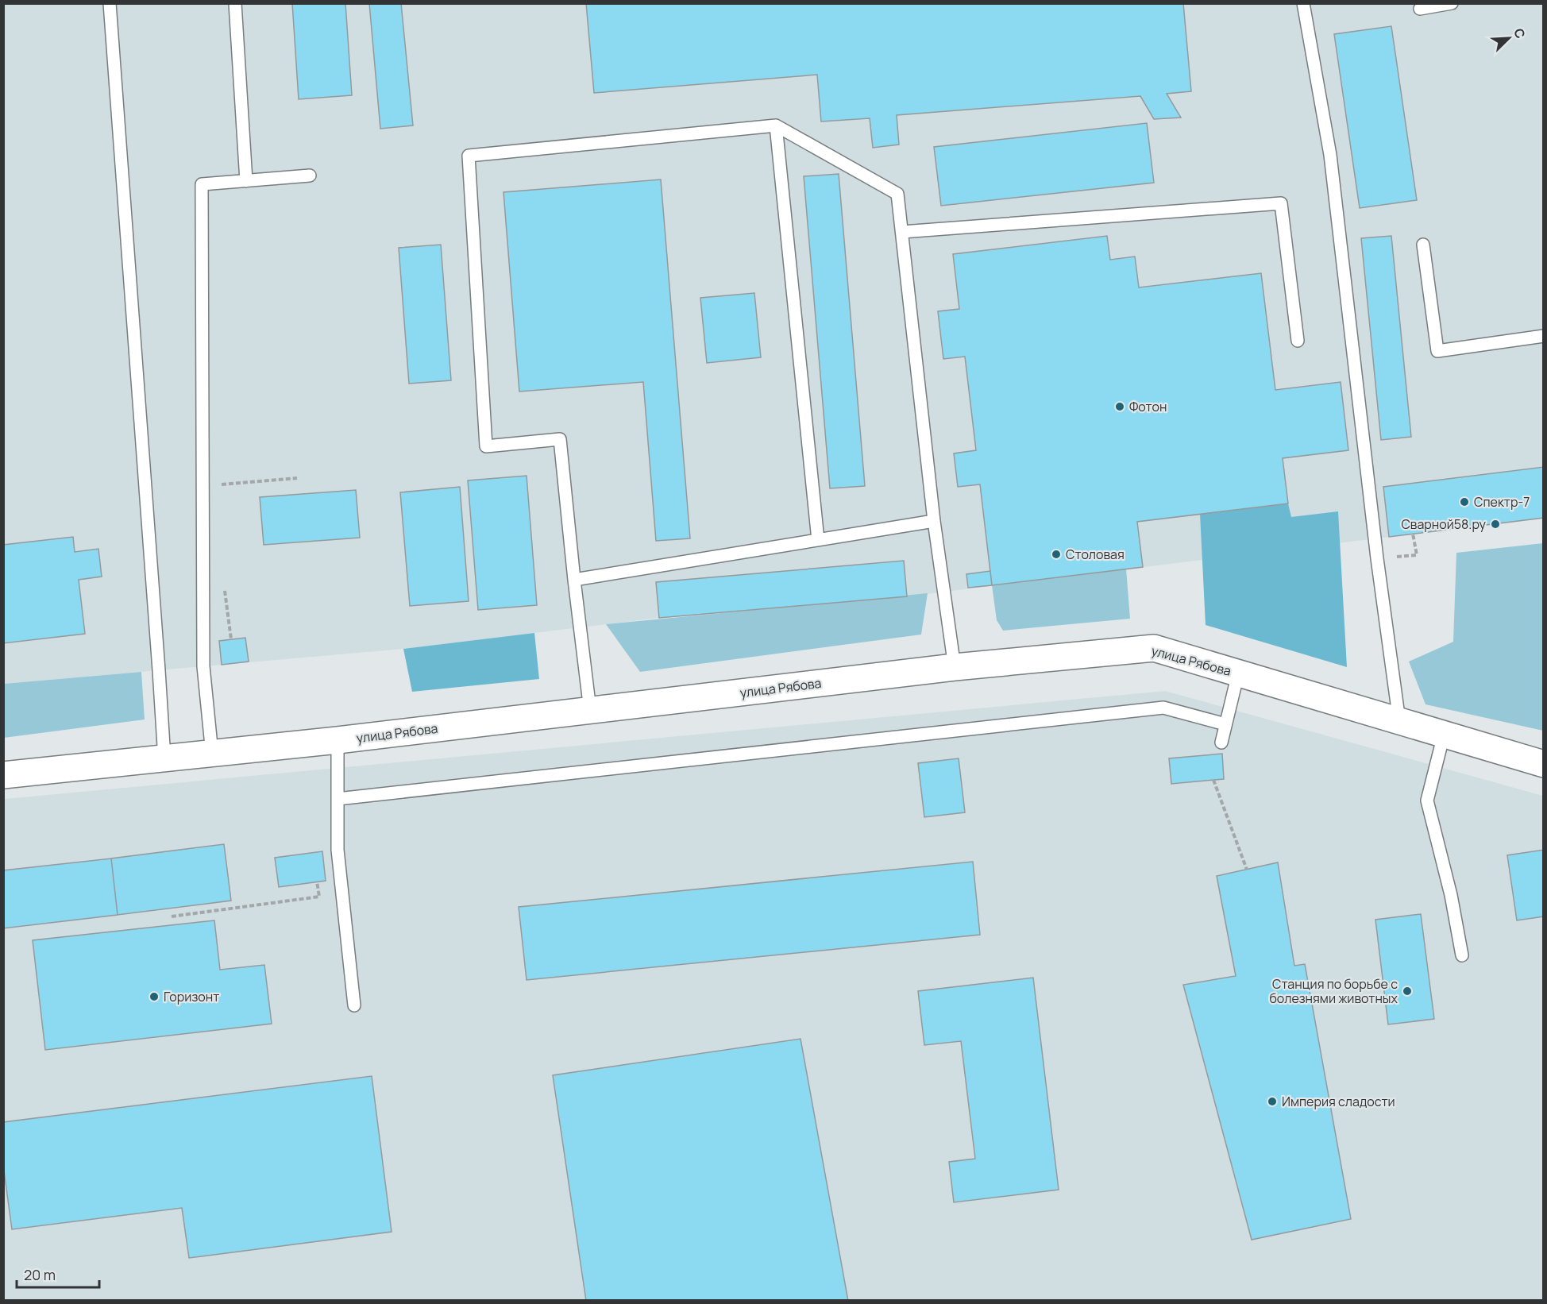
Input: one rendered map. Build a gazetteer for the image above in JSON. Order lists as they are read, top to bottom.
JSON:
{
  "streets": {
    "street": ["улица Рябова"]
  },
  "places": [
    "Фотон",
    "Спектр-7",
    "Сварной58.ру",
    "Столовая",
    "Станция по борьбе с болезнями животных",
    "Горизонт",
    "Империя сладости"
  ],
  "scale_bar": "20 m",
  "north": "top right"
}
